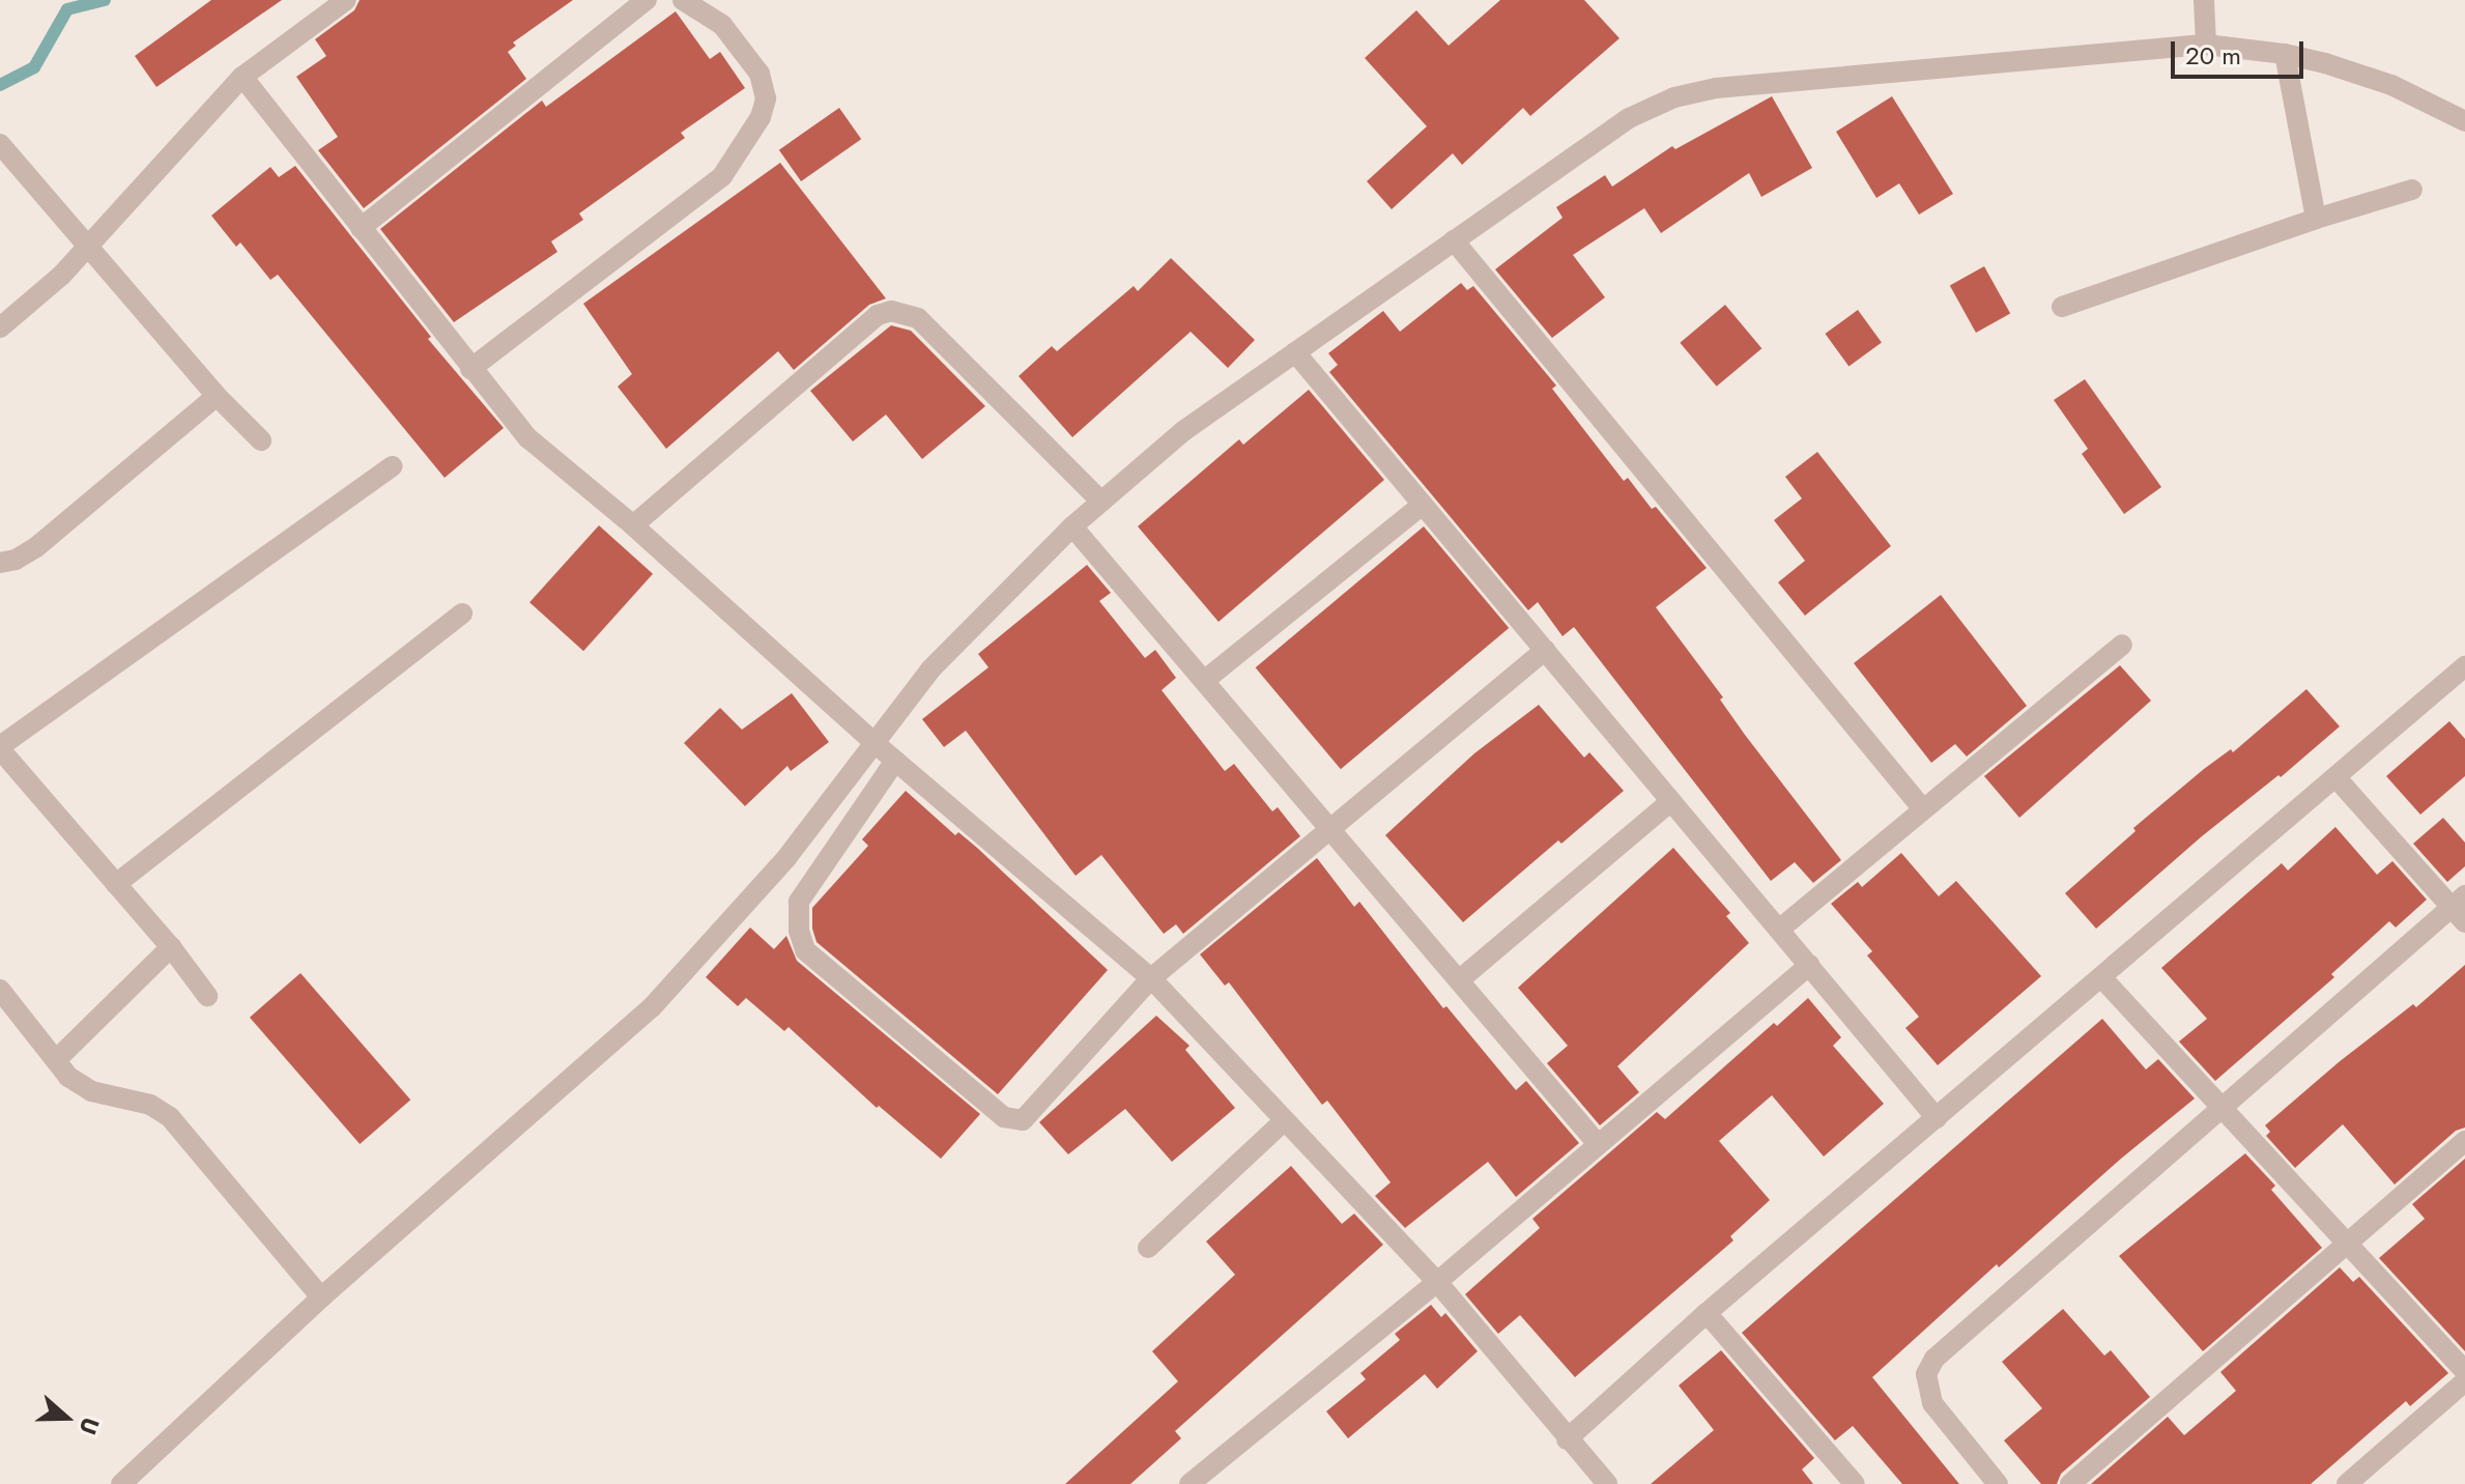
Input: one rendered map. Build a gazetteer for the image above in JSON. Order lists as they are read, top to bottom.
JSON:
{
  "scale_bar": "20 m",
  "north": "right"
}
